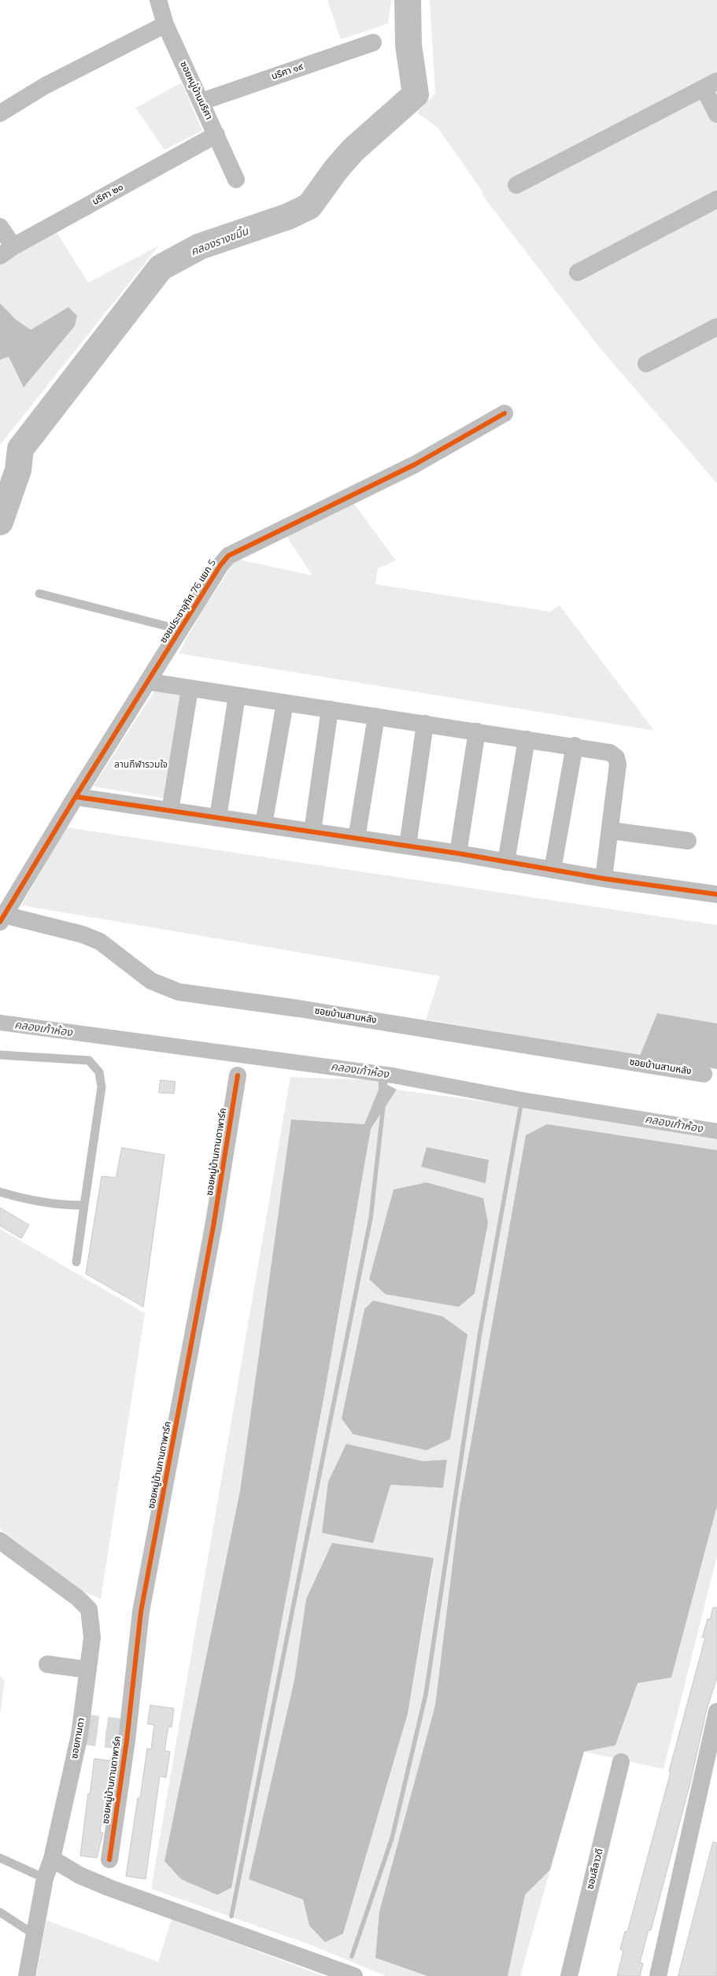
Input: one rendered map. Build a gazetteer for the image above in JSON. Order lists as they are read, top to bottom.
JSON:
{
  "streets": {
    "street": [
      "นริศา ๑๙",
      "ซอยหมู่บ้านนริศา",
      "นริศา ๒๐",
      "ซอยประชาอุทิศ 76 แยก 5",
      "ซอยบ้านสามหลัง",
      "ซอยหมู่บ้านกานดาพาร์ค",
      "ซอยกานดา",
      "ซอนลีลาวดี"
    ]
  },
  "crossings": [
    ["นริศา ๑๙", "ซอยหมู่บ้านนริศา"],
    ["ซอยหมู่บ้านนริศา", "นริศา ๒๐"],
    ["ซอยประชาอุทิศ 76 แยก 5", "ซอยบ้านสามหลัง"]
  ],
  "water": ["คลองรางขมิ้น", "คลองเก้าห้อง"],
  "parks": ["ลานกีฬารวมใจ"]
}
